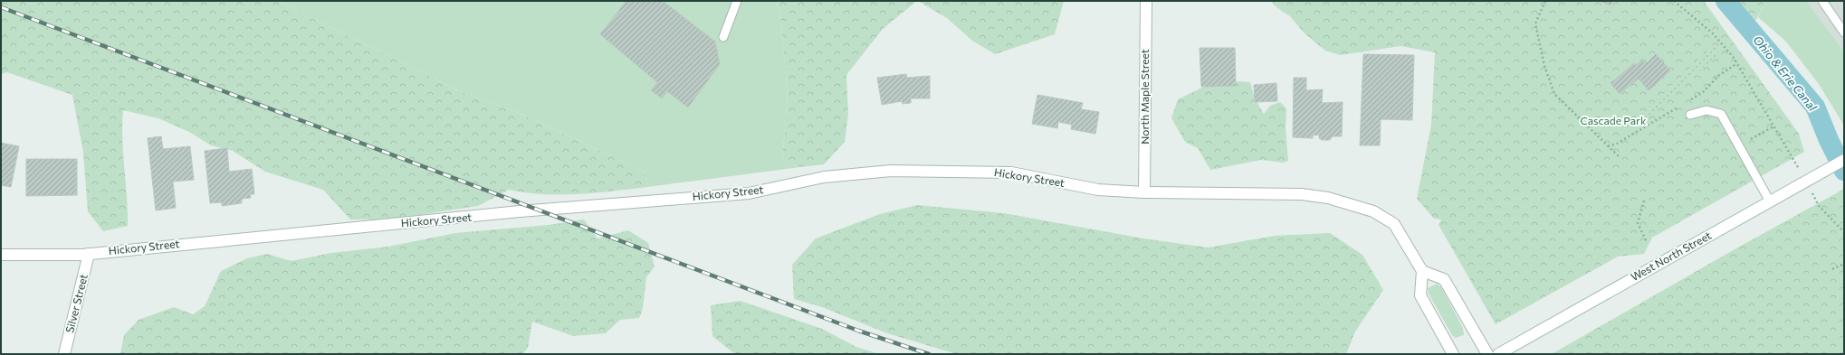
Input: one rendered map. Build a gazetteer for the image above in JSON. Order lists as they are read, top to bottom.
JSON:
{
  "streets": {
    "street": [
      "North Maple Street",
      "Hickory Street",
      "West North Street",
      "Silver Street"
    ]
  },
  "crossings": [
    ["North Maple Street", "Hickory Street"],
    ["Hickory Street", "Silver Street"]
  ],
  "water": ["Ohio & Erie Canal"],
  "parks": ["Cascade Park"]
}
